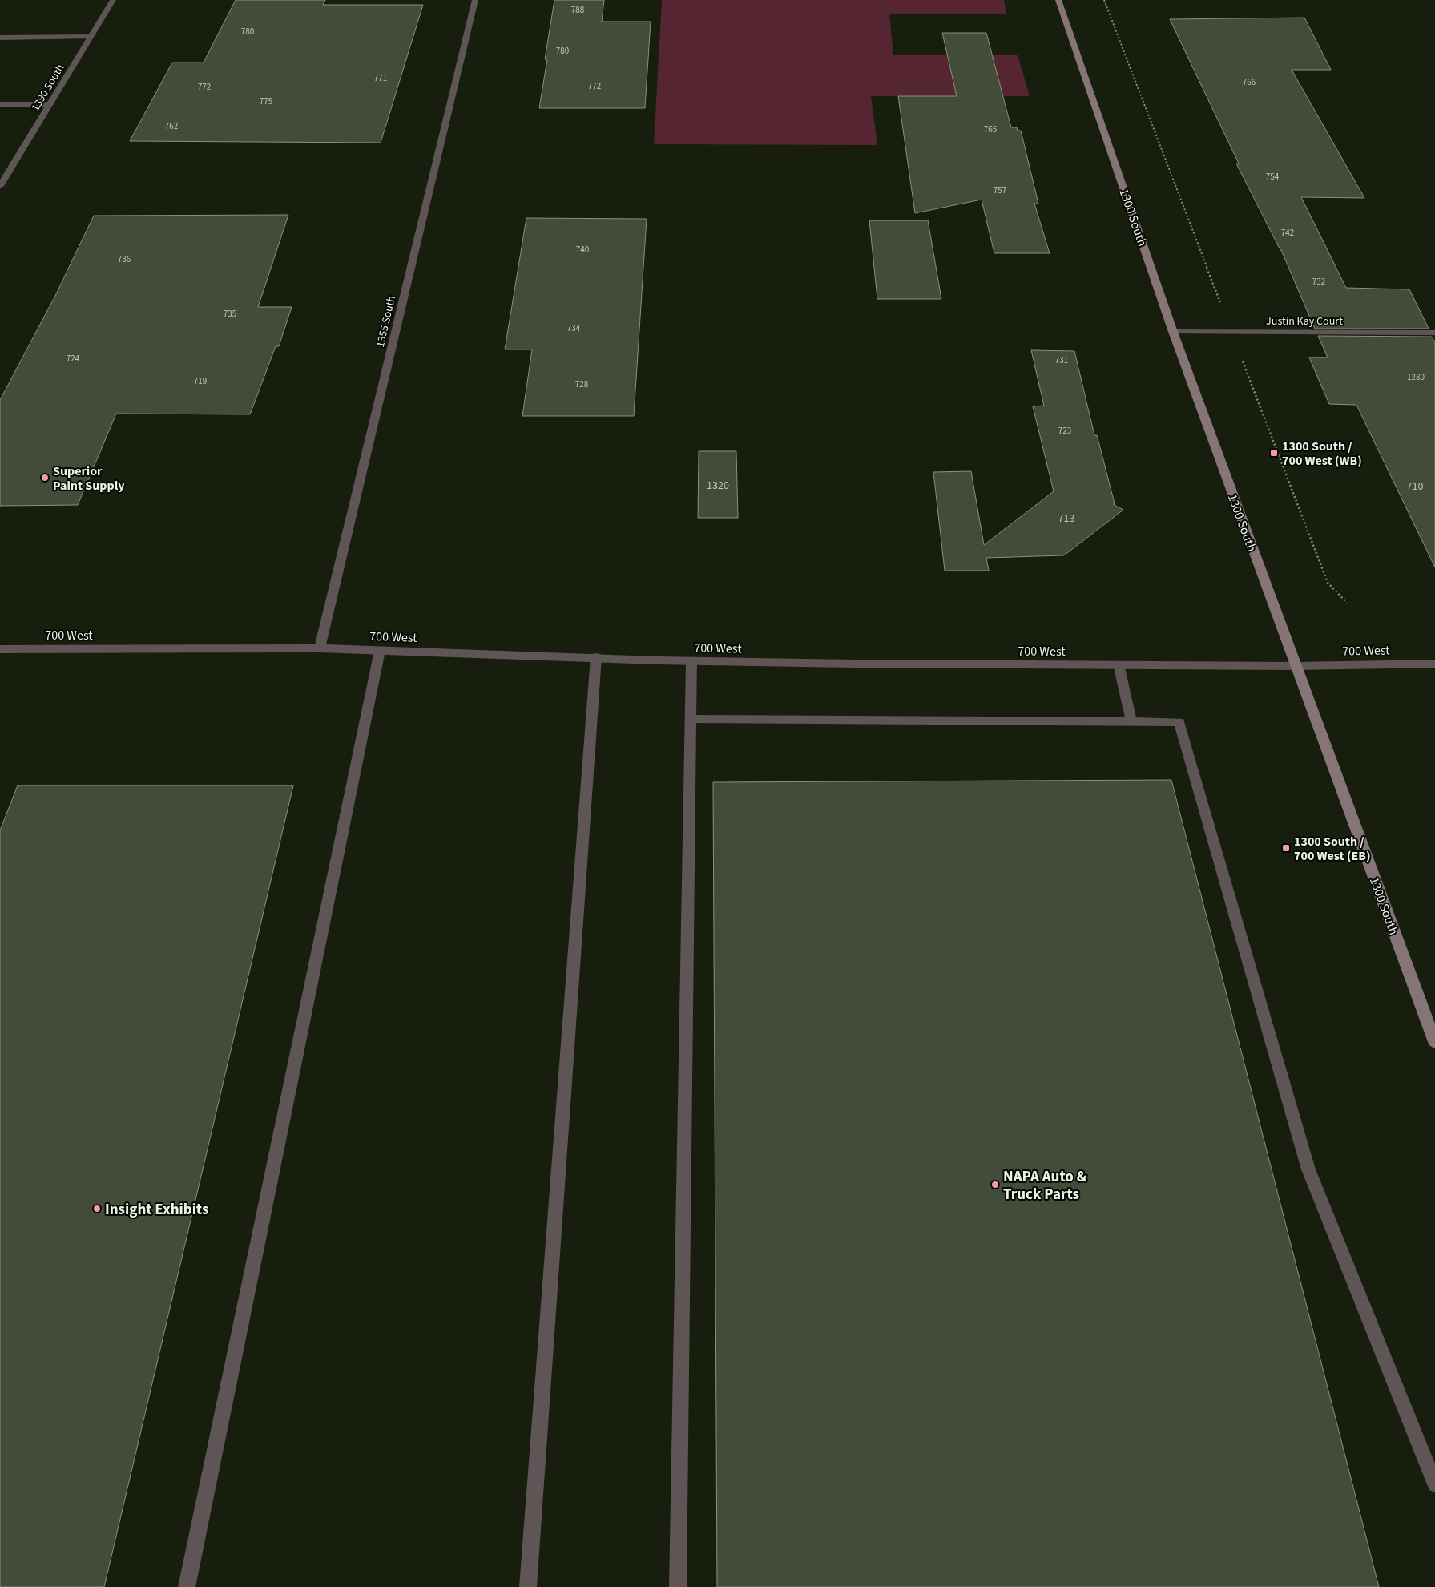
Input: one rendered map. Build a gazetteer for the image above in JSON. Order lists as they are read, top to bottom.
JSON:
{
  "streets": {
    "main road": ["1300 South"],
    "street": [
      "1390 South",
      "Justin Kay Court",
      "1355 South",
      "700 West"
    ]
  },
  "crossings": [
    ["1300 South", "Justin Kay Court"],
    ["1300 South", "700 West"],
    ["1355 South", "700 West"]
  ],
  "places": {
    "transit": ["1300 South / 700 West (WB)", "1300 South / 700 West (EB)"],
    "other": ["Superior Paint Supply", "NAPA Auto & Truck Parts", "Insight Exhibits"]
  },
  "house_numbers": [
    "788",
    "780",
    "780",
    "771",
    "766",
    "772",
    "772",
    "775",
    "762",
    "765",
    "754",
    "757",
    "742",
    "740",
    "736",
    "732",
    "735",
    "734",
    "724",
    "731",
    "1280",
    "719",
    "728",
    "723",
    "1320",
    "710",
    "713"
  ]
}
